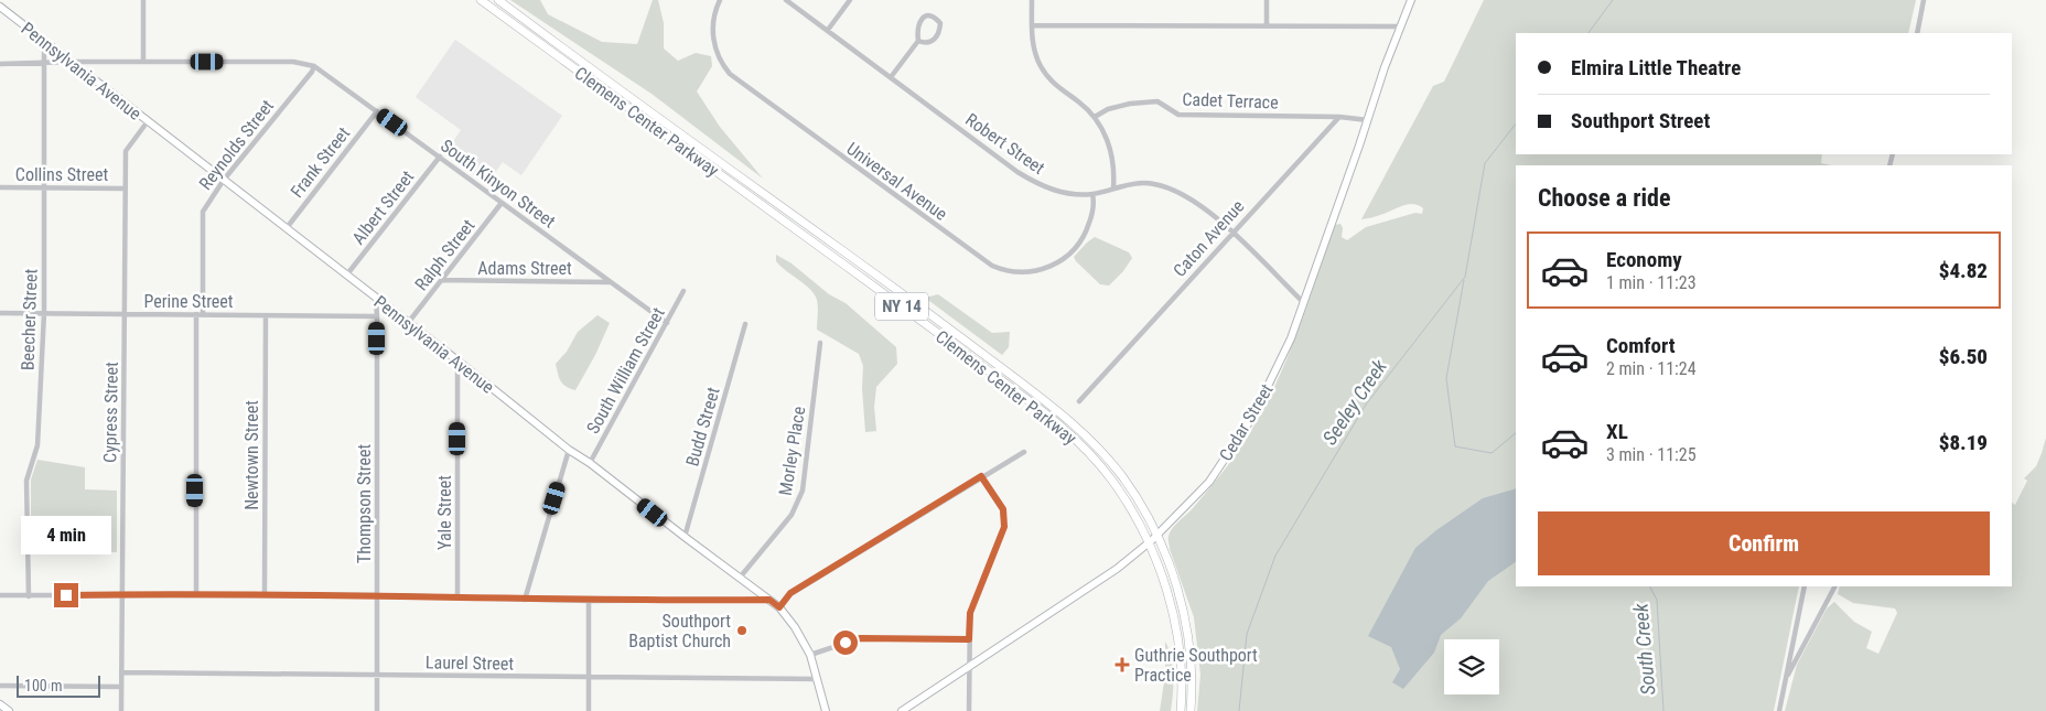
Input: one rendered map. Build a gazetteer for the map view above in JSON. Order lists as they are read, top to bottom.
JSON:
{
  "streets": {
    "main road": [
      "Pennsylvania Avenue",
      "Clemens Center Parkway",
      "NY 14",
      "Cedar Street"
    ],
    "street": [
      "Cadet Terrace",
      "Robert Street",
      "Reynolds Street",
      "Frank Street",
      "Collins Street",
      "Universal Avenue",
      "South Kinyon Street",
      "Albert Street",
      "Caton Avenue",
      "Ralph Street",
      "Adams Street",
      "Perine Street",
      "Beecher Street",
      "South William Street",
      "Cypress Street",
      "Budd Street",
      "Morley Place",
      "Newtown Street",
      "Thompson Street",
      "Yale Street",
      "Laurel Street"
    ]
  },
  "crossings": [
    ["Pennsylvania Avenue", "Reynolds Street"],
    ["Pennsylvania Avenue", "Frank Street"],
    ["Pennsylvania Avenue", "Albert Street"],
    ["Pennsylvania Avenue", "Ralph Street"],
    ["Pennsylvania Avenue", "Beecher Street"],
    ["Pennsylvania Avenue", "South William Street"],
    ["Pennsylvania Avenue", "Cypress Street"],
    ["Pennsylvania Avenue", "Budd Street"],
    ["Pennsylvania Avenue", "Morley Place"],
    ["Pennsylvania Avenue", "Thompson Street"],
    ["Pennsylvania Avenue", "Yale Street"],
    ["Pennsylvania Avenue", "Laurel Street"],
    ["Cadet Terrace", "Caton Avenue"],
    ["Clemens Center Parkway", "Cedar Street"],
    ["Robert Street", "Universal Avenue"],
    ["Robert Street", "Caton Avenue"],
    ["Robert Street", "Cedar Street"],
    ["Reynolds Street", "South Kinyon Street"],
    ["Reynolds Street", "Perine Street"],
    ["Frank Street", "South Kinyon Street"],
    ["Collins Street", "Beecher Street"],
    ["Collins Street", "Cypress Street"],
    ["South Kinyon Street", "Albert Street"],
    ["South Kinyon Street", "Ralph Street"],
    ["South Kinyon Street", "Adams Street"],
    ["South Kinyon Street", "South William Street"],
    ["Ralph Street", "Adams Street"],
    ["Perine Street", "Beecher Street"],
    ["Perine Street", "Cypress Street"],
    ["Perine Street", "Newtown Street"],
    ["Perine Street", "Thompson Street"],
    ["Cypress Street", "Laurel Street"],
    ["Thompson Street", "Laurel Street"]
  ],
  "water": ["Seeley Creek", "South Creek"],
  "places": {
    "other": ["Southport Baptist Church"],
    "health": ["Guthrie Southport Practice"]
  },
  "scale_bar": "100 m",
  "page": {
    "banner": ["Elmira Little Theatre", "Southport Street"],
    "heading": "Choose a ride",
    "list": [
      {
        "name": "Economy",
        "note": "1 min · 11:23",
        "value": "$4.82"
      },
      {
        "name": "Comfort",
        "note": "2 min · 11:24",
        "value": "$6.50"
      },
      {
        "name": "XL",
        "note": "3 min · 11:25",
        "value": "$8.19"
      }
    ],
    "buttons": "Confirm",
    "bubble": "4 min",
    "scale": "100 m"
  }
}
